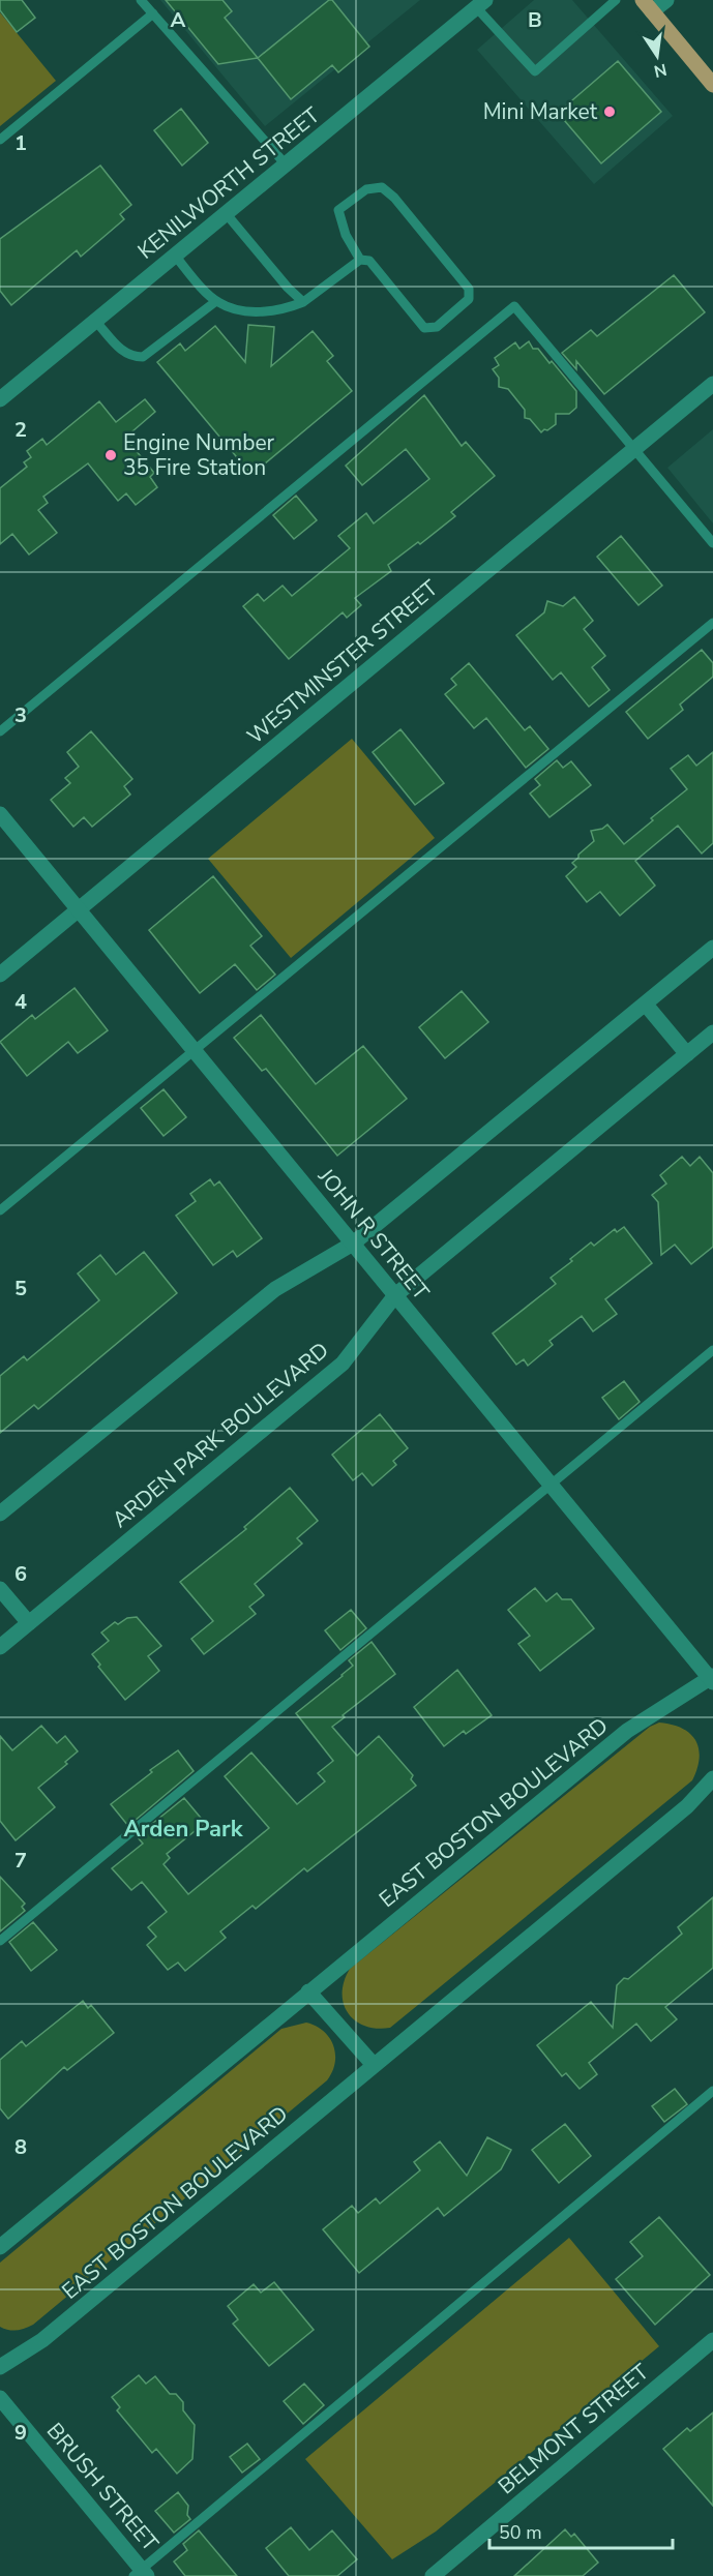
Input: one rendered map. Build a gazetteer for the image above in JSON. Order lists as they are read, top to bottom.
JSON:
{
  "streets": {
    "street": [
      "KENILWORTH STREET",
      "WESTMINSTER STREET",
      "JOHN R STREET",
      "ARDEN PARK BOULEVARD",
      "EAST BOSTON BOULEVARD",
      "BELMONT STREET",
      "BRUSH STREET"
    ]
  },
  "crossings": [
    ["WESTMINSTER STREET", "JOHN R STREET"],
    ["JOHN R STREET", "ARDEN PARK BOULEVARD"],
    ["JOHN R STREET", "EAST BOSTON BOULEVARD"]
  ],
  "districts": ["Arden Park"],
  "places": ["Mini Market", "Engine Number 35 Fire Station"],
  "scale_bar": "50 m",
  "north": "bottom",
  "grid": {
    "columns": ["A", "B"],
    "rows": [
      "1",
      "2",
      "3",
      "4",
      "5",
      "6",
      "7",
      "8",
      "9"
    ]
  }
}
